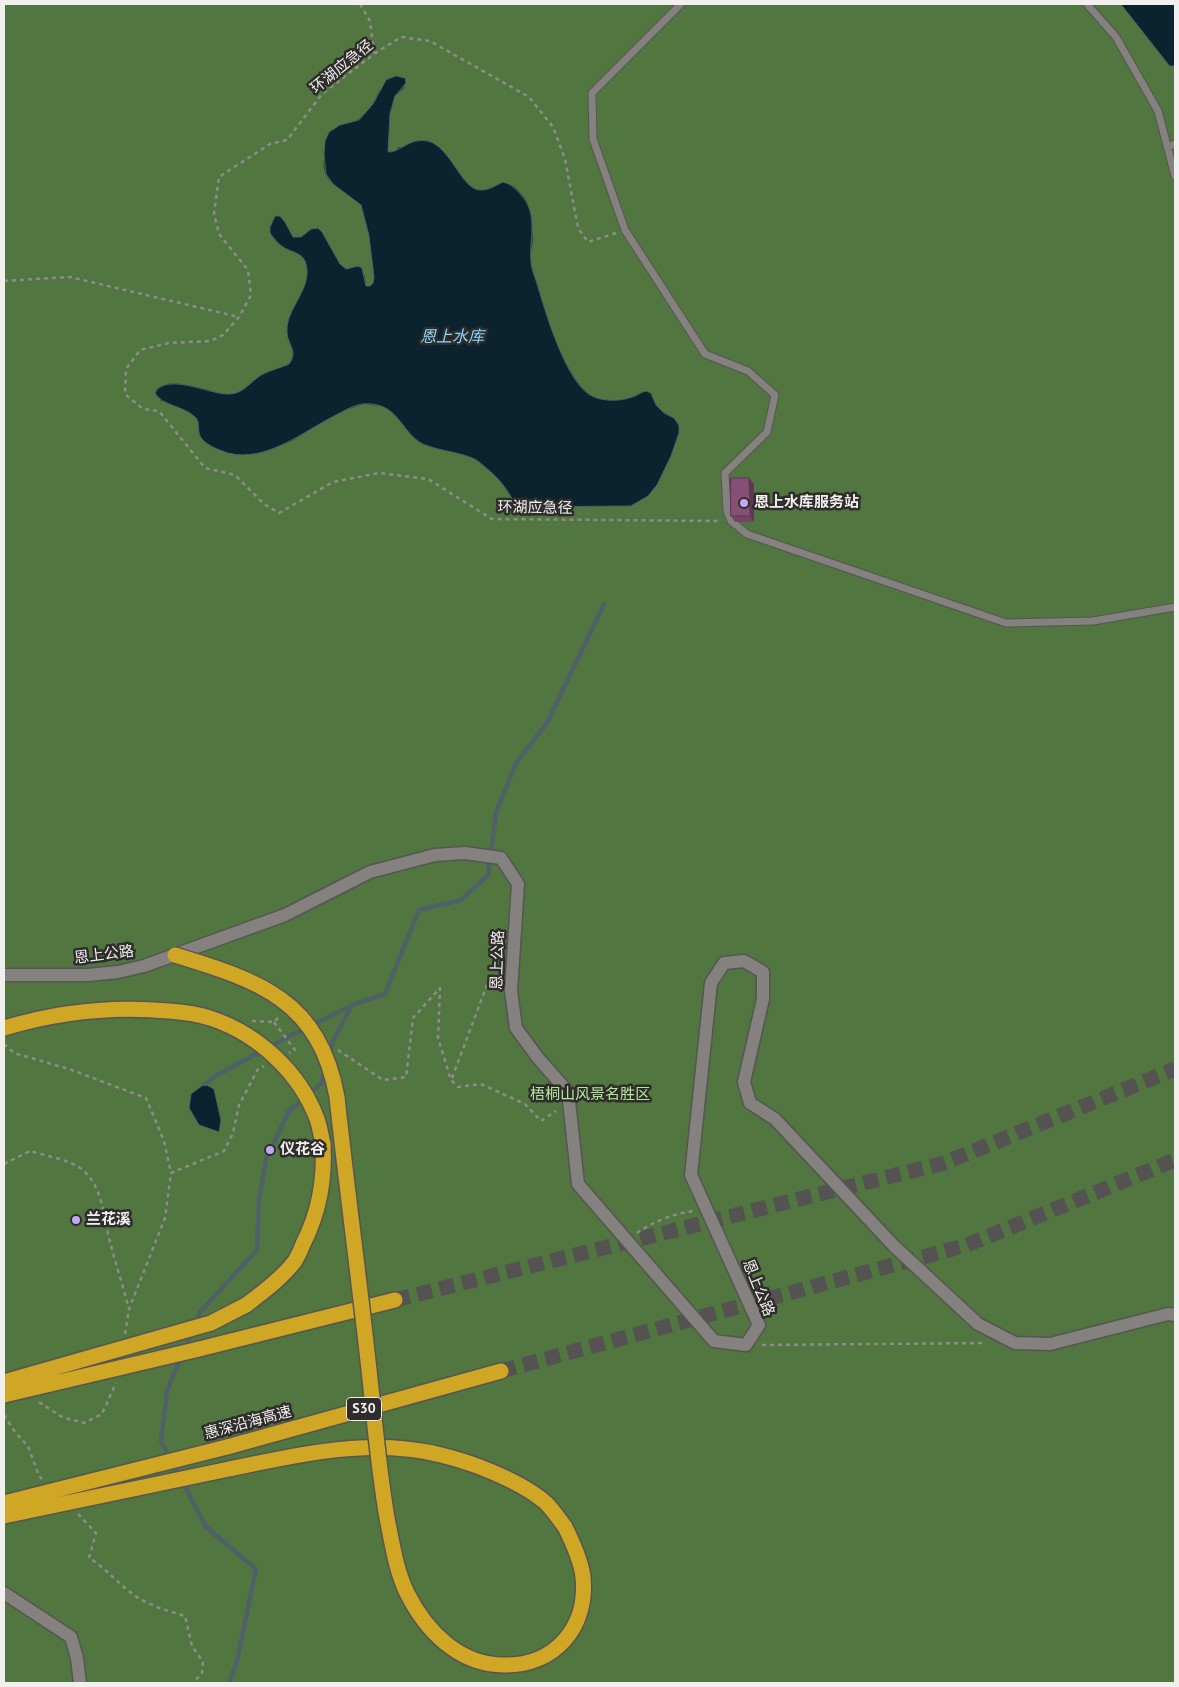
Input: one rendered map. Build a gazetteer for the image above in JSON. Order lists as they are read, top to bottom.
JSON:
{
  "streets": {
    "highway": ["S30", "惠深沿海高速"],
    "street": ["恩上公路"],
    "path": ["环湖应急径"]
  },
  "water": ["恩上水库"],
  "parks": ["梧桐山风景名胜区"],
  "places": ["恩上水库服务站", "仪花谷", "兰花溪"]
}
